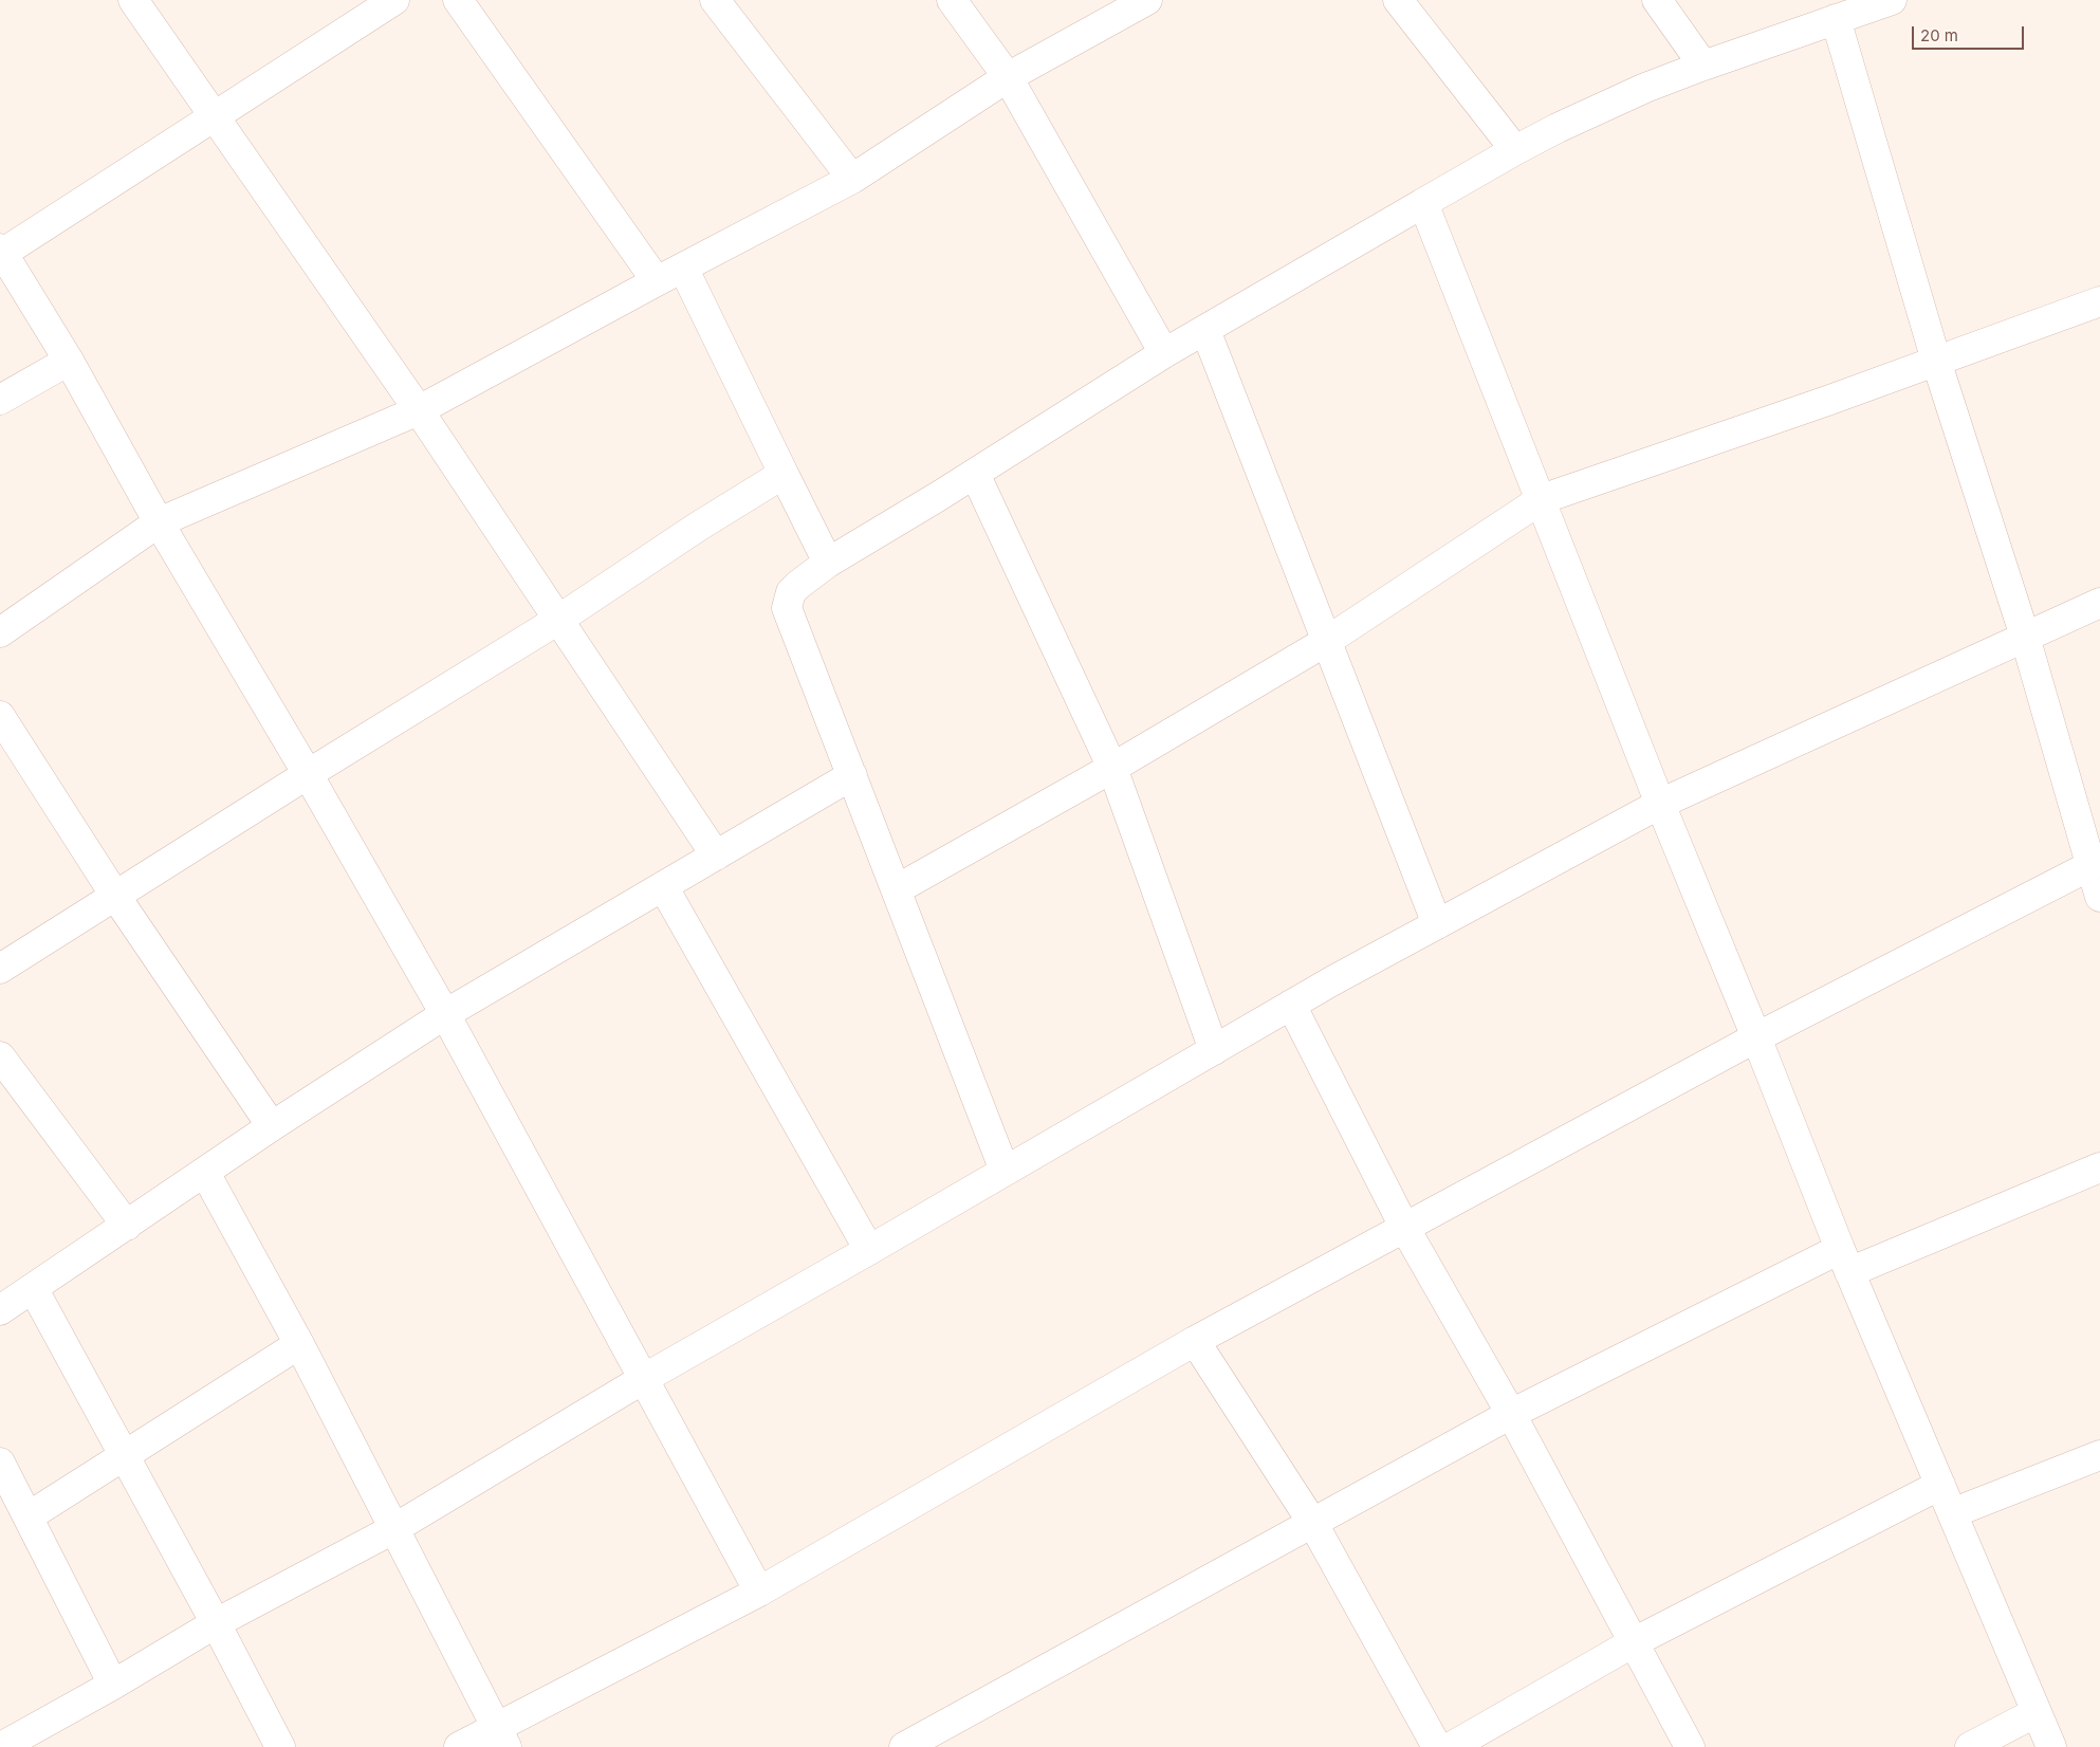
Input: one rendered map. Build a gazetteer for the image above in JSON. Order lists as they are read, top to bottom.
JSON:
{
  "scale_bar": "20 m"
}
